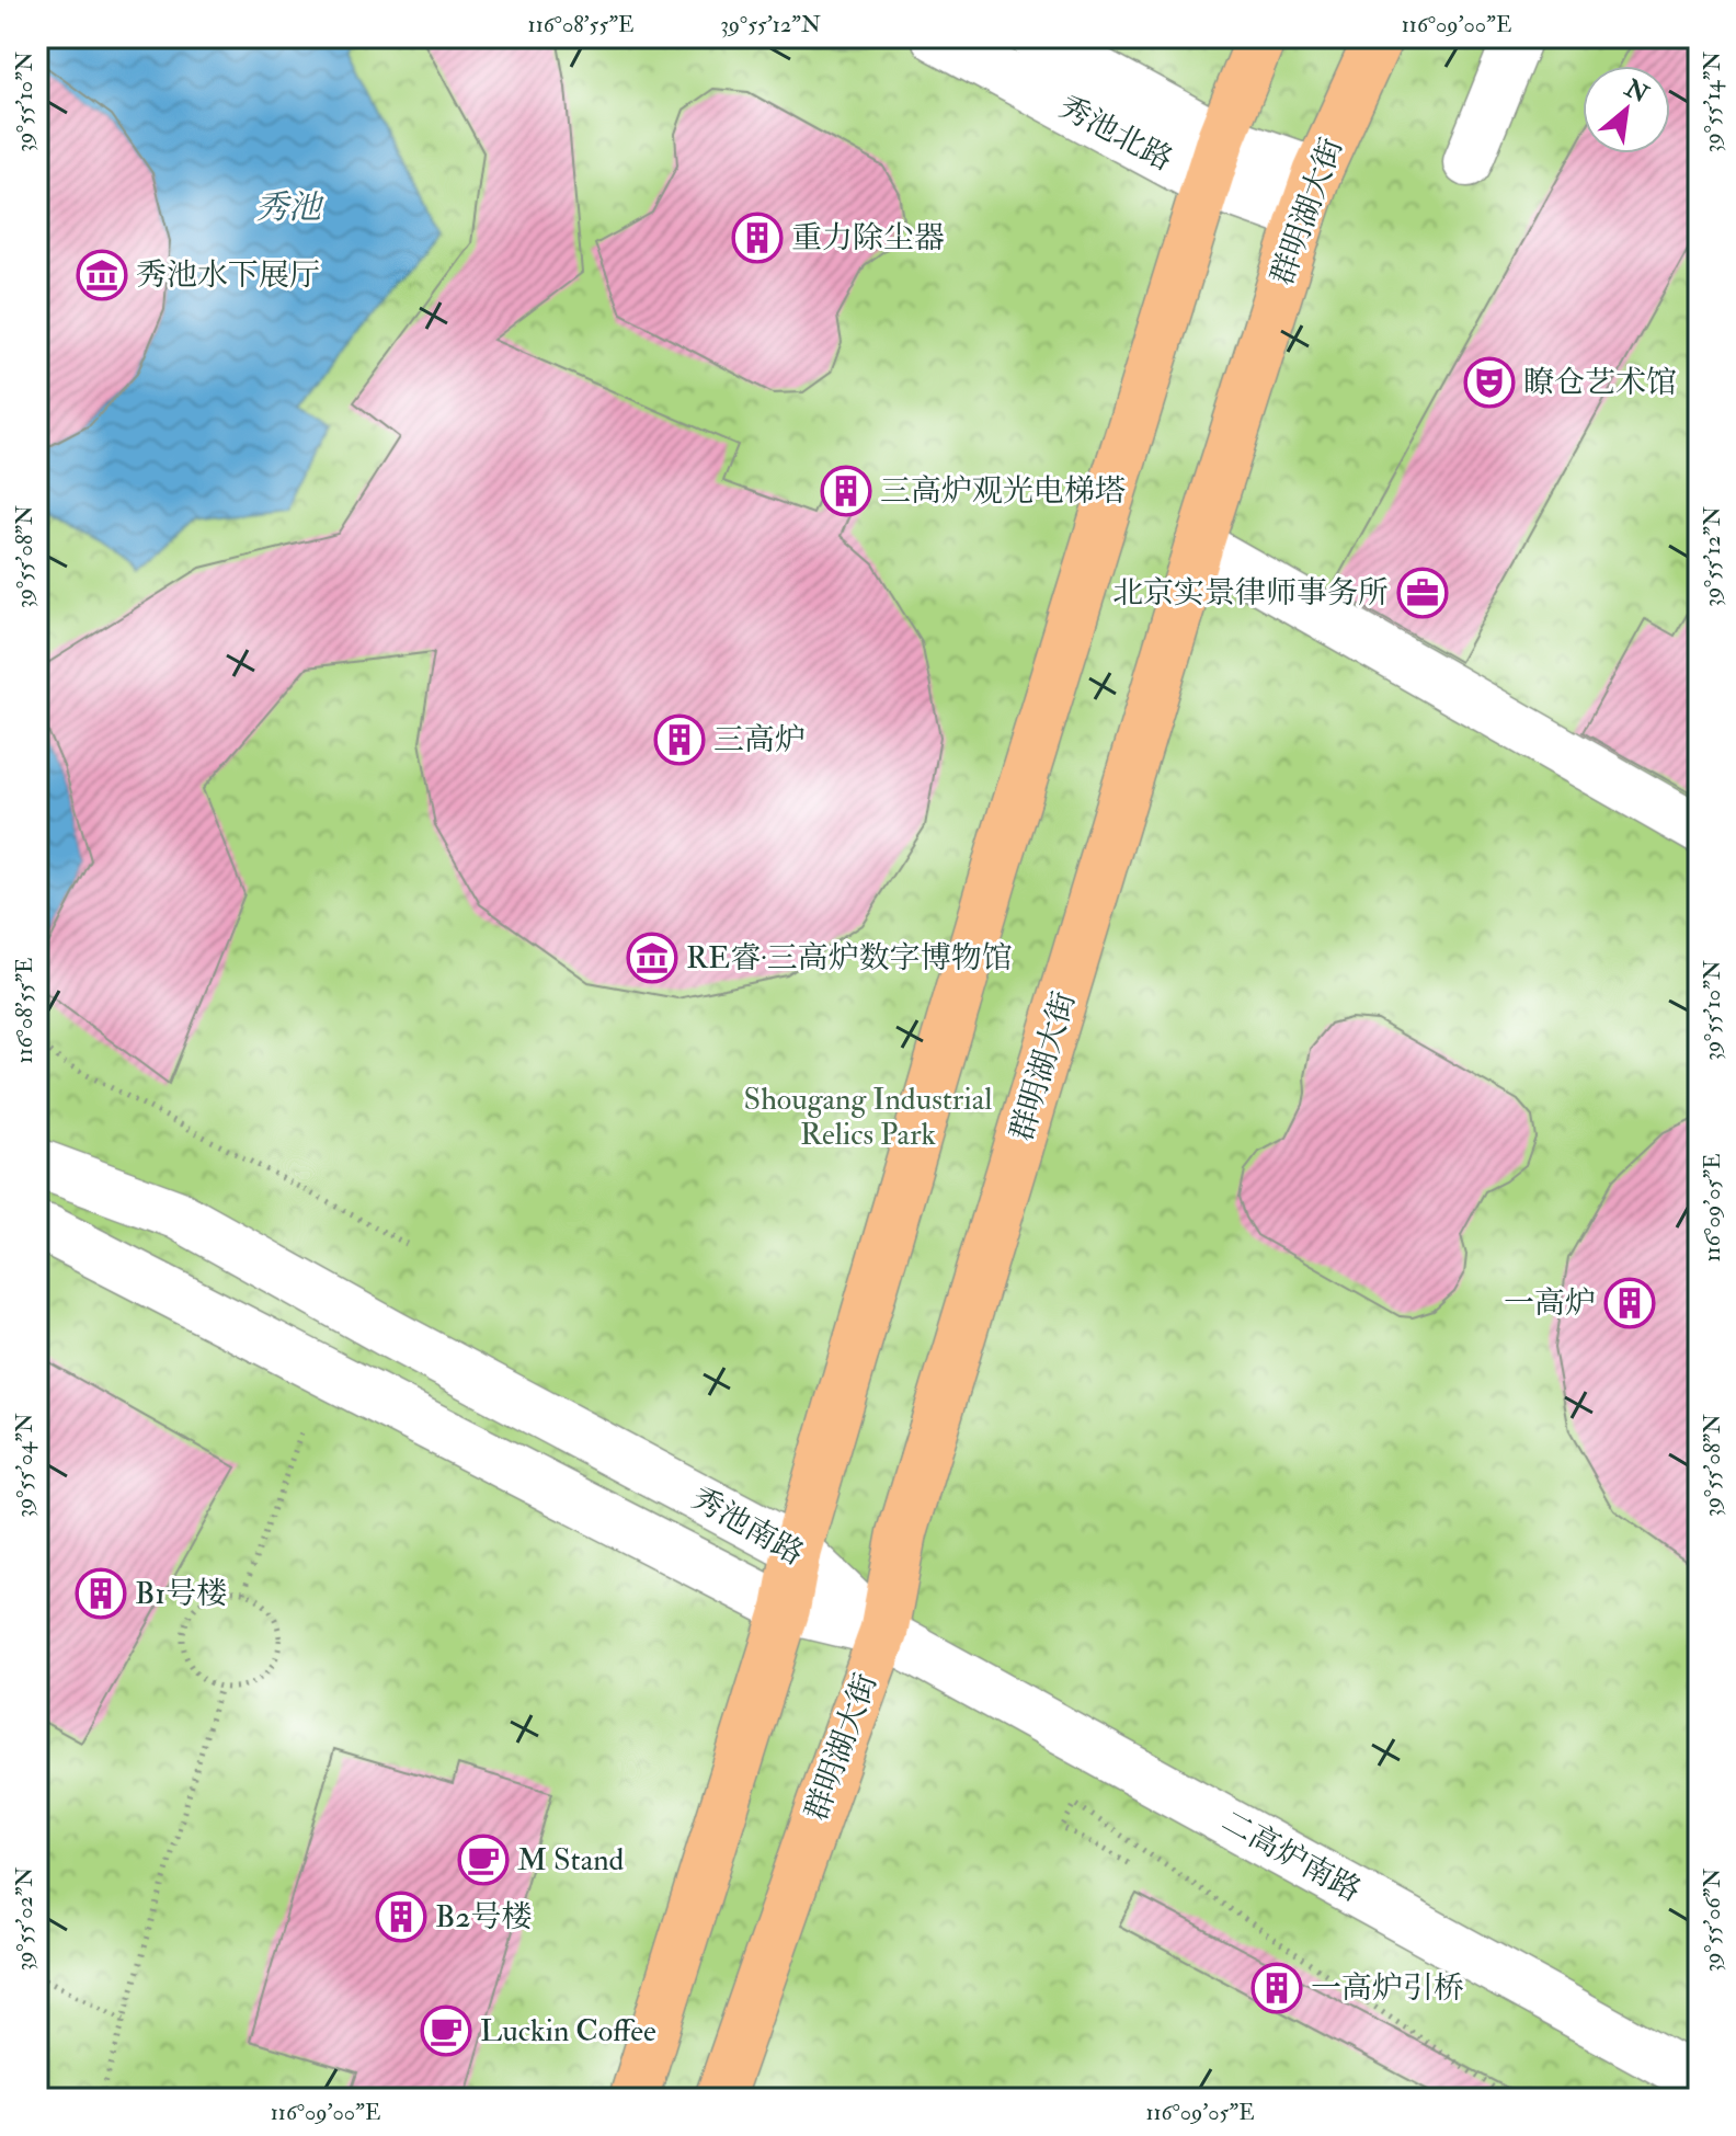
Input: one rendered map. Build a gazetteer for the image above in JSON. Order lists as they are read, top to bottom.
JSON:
{
  "streets": {
    "main road": ["群明湖大街"],
    "street": ["秀池北路", "秀池南路", "二高炉南路"]
  },
  "crossings": [
    ["秀池北路", "群明湖大街"],
    ["群明湖大街", "秀池南路"],
    ["群明湖大街", "二高炉南路"],
    ["秀池南路", "二高炉南路"]
  ],
  "water": ["秀池"],
  "parks": ["Shougang Industrial Relics Park"],
  "places": {
    "building": [
      "重力除尘器",
      "三高炉观光电梯塔",
      "三高炉",
      "一高炉",
      "B1号楼",
      "B2号楼",
      "一高炉引桥"
    ],
    "museum": ["秀池水下展厅", "RE睿·三高炉数字博物馆"],
    "theatre": ["瞭仓艺术馆"],
    "office": ["北京实景律师事务所"],
    "cafe": ["M Stand", "Luckin Coffee"]
  },
  "north": "top right",
  "coordinates": [
    "116°08'55\"E",
    "39°55'12\"N",
    "116°09'00\"E",
    "39°55'10\"N",
    "39°55'14\"N",
    "39°55'08\"N",
    "116°09'05\"E",
    "39°55'04\"N",
    "39°55'02\"N",
    "39°55'06\"N"
  ]
}
